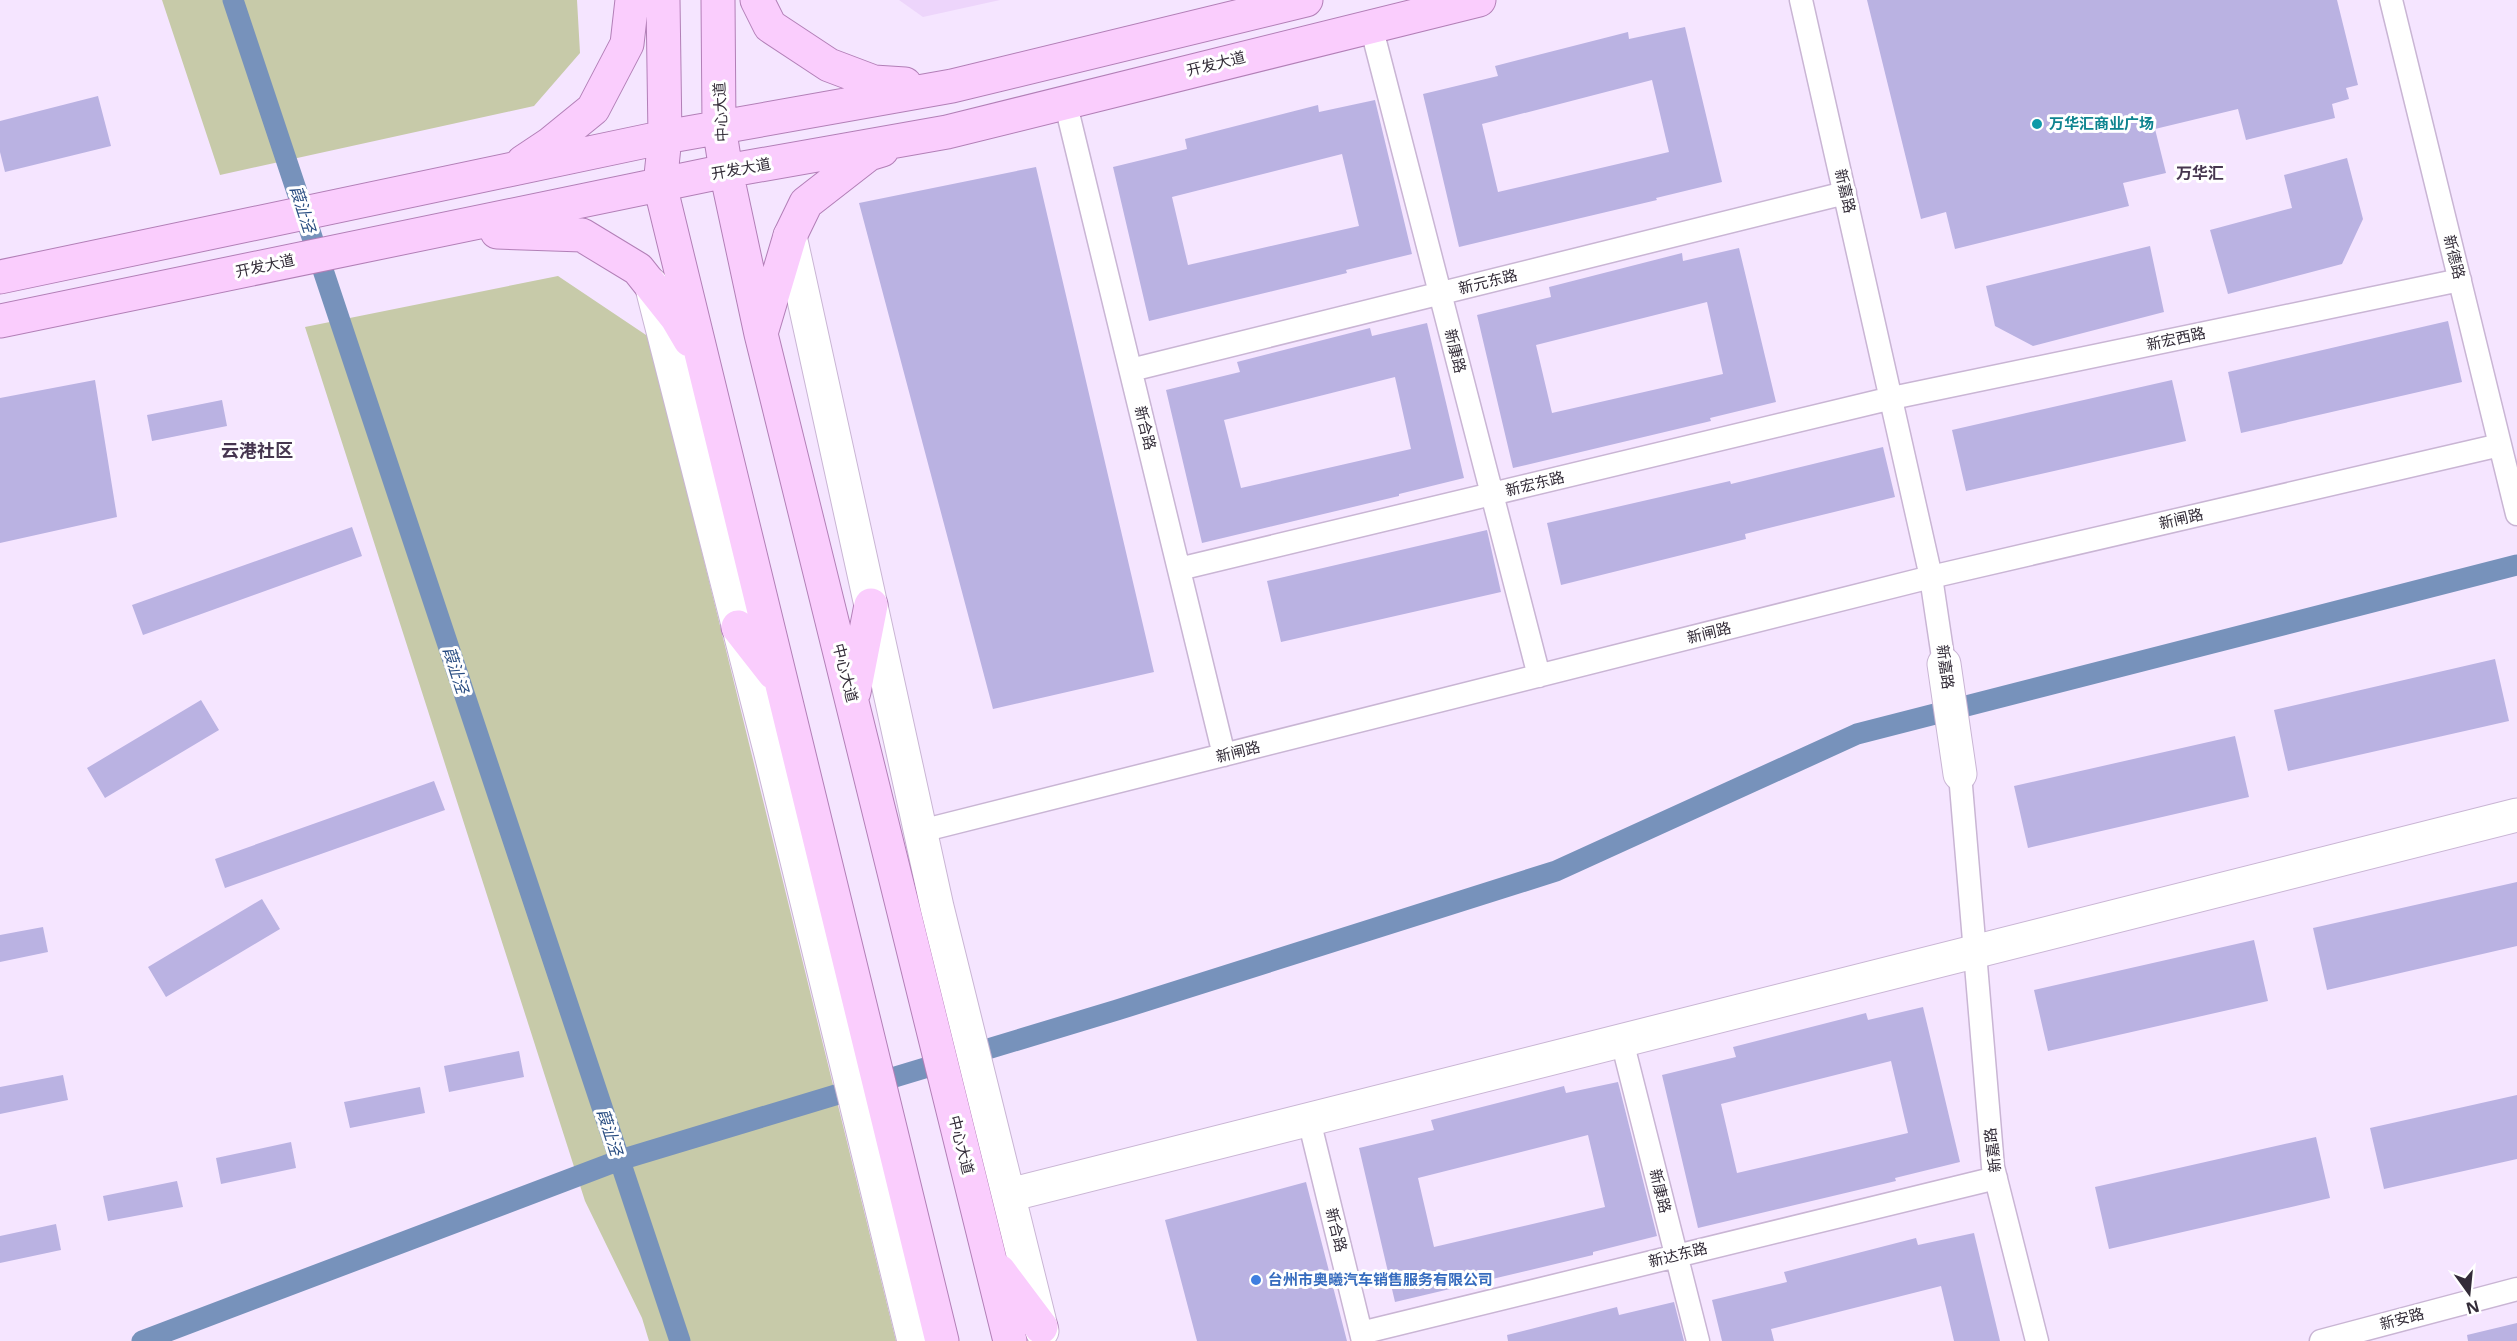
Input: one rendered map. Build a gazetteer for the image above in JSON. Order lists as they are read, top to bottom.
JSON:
{
  "streets": {
    "main road": ["开发大道", "中心大道", "新嘉路"],
    "street": [
      "新德路",
      "新元东路",
      "新宏西路",
      "新康路",
      "新合路",
      "新宏东路",
      "新闸路",
      "新达东路",
      "新安路"
    ]
  },
  "crossings": [
    ["开发大道", "中心大道"],
    ["开发大道", "新康路"],
    ["开发大道", "新合路"],
    ["新嘉路", "新元东路"],
    ["新嘉路", "新宏西路"],
    ["新嘉路", "新宏东路"],
    ["新嘉路", "新闸路"],
    ["新嘉路", "新达东路"],
    ["新德路", "新宏西路"],
    ["新德路", "新闸路"],
    ["新元东路", "新康路"],
    ["新元东路", "新合路"],
    ["新宏西路", "新宏东路"],
    ["新康路", "新宏东路"],
    ["新康路", "新闸路"],
    ["新康路", "新达东路"],
    ["新合路", "新宏东路"],
    ["新合路", "新闸路"],
    ["新合路", "新达东路"]
  ],
  "districts": ["万华汇", "云港社区"],
  "water": ["葭沚泾"],
  "places": ["万华汇商业广场", "台州市奥曦汽车销售服务有限公司"],
  "north": "bottom"
}
